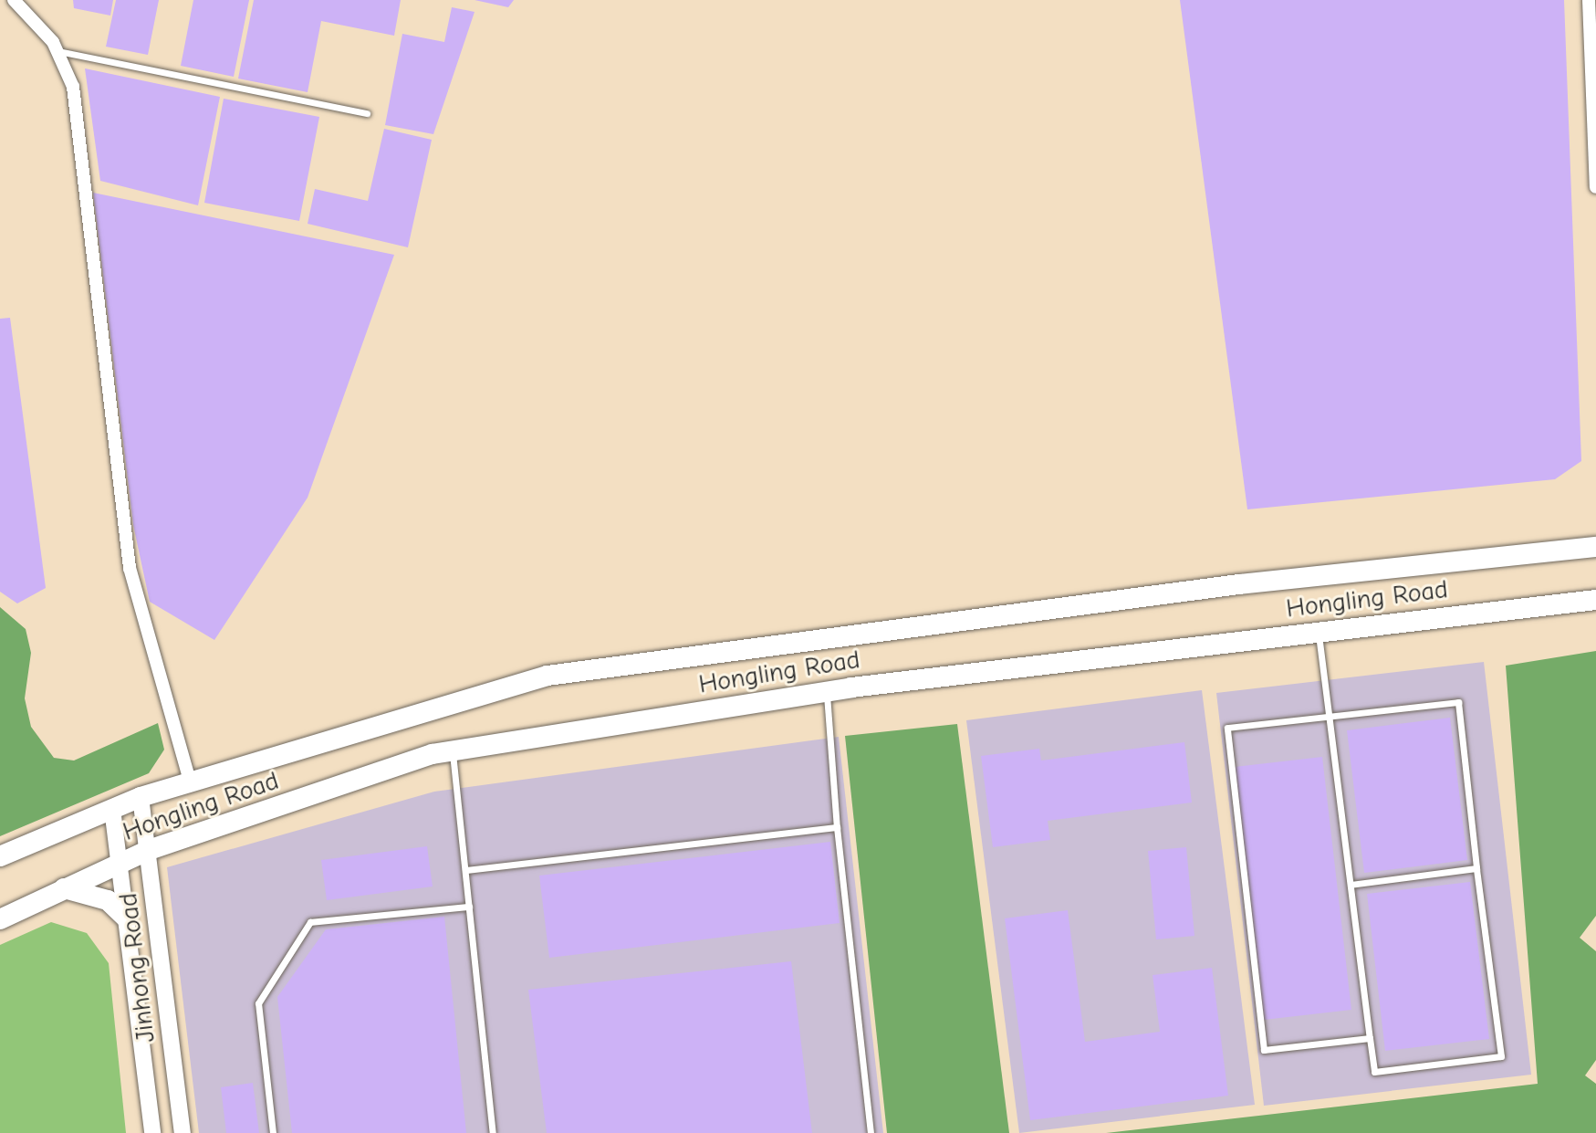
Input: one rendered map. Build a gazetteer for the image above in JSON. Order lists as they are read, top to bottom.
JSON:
{
  "streets": {
    "main road": ["Hongling Road"],
    "street": ["Jinhong Road"]
  },
  "crossings": [
    ["Hongling Road", "Jinhong Road"]
  ]
}
